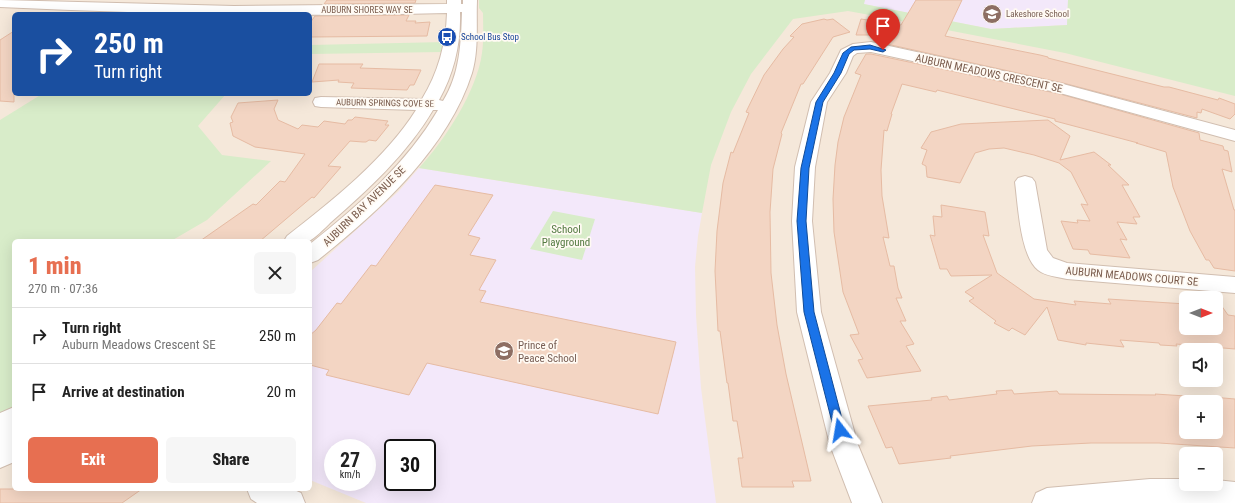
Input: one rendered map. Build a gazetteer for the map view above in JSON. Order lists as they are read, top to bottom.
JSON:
{
  "streets": {
    "street": [
      "AUBURN SHORES WAY SE",
      "AUBURN MEADOWS CRESCENT SE",
      "AUBURN SPRINGS COVE SE",
      "AUBURN BAY AVENUE SE",
      "AUBURN MEADOWS COURT SE"
    ]
  },
  "crossings": [
    ["AUBURN SHORES WAY SE", "AUBURN BAY AVENUE SE"],
    ["AUBURN SPRINGS COVE SE", "AUBURN BAY AVENUE SE"]
  ],
  "parks": ["School Playground"],
  "places": {
    "school or university": ["Lakeshore School", "Prince of Peace School"],
    "bus stop": ["School Bus Stop"]
  },
  "north": "right",
  "page": {
    "turn": ["250 m", "Turn right"],
    "heading": ["1 min", "270 m · 07:36"],
    "map_buttons": ["+", "−"],
    "list": [
      {
        "name": "Turn right",
        "note": "Auburn Meadows Crescent SE",
        "value": "250 m"
      },
      {
        "name": "Arrive at destination",
        "value": "20 m"
      }
    ],
    "buttons": ["Exit", "Share"],
    "speed": "27 km/h",
    "limit": "30"
  }
}
